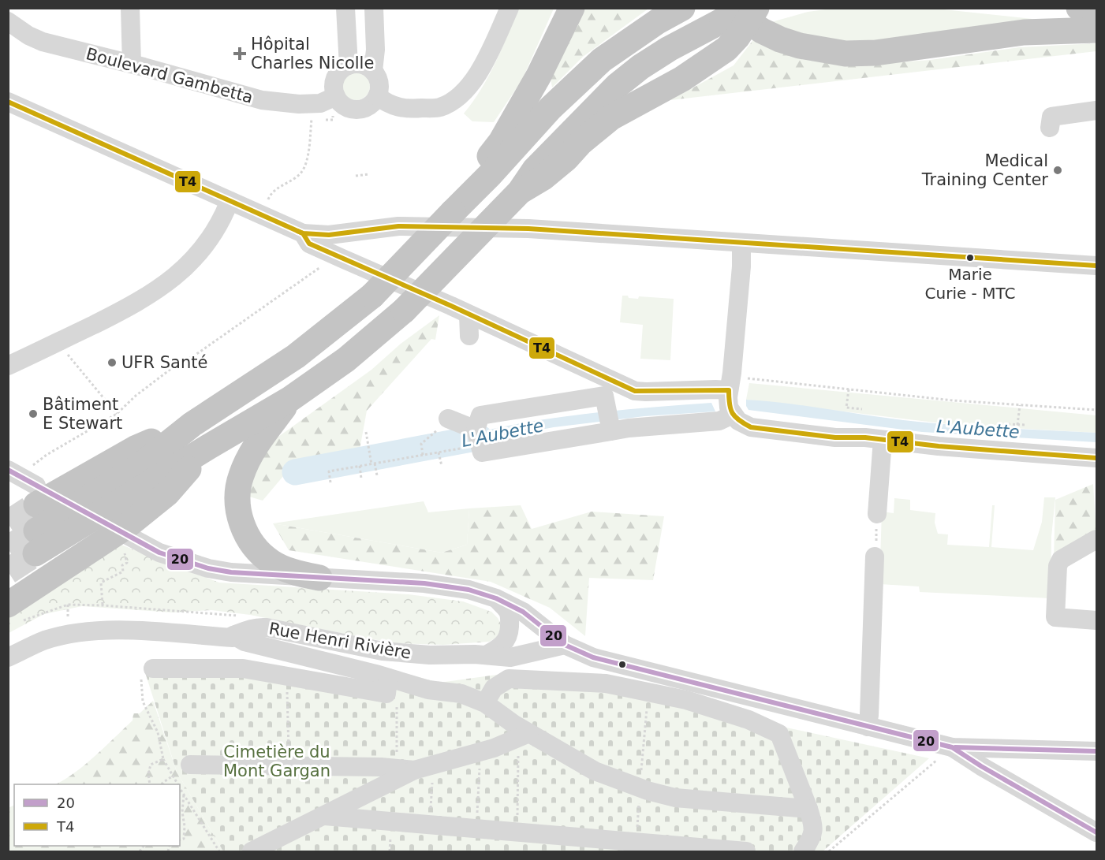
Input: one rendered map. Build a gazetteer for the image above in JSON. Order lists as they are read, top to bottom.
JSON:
{
  "streets": {
    "street": ["Boulevard Gambetta", "Rue Henri Rivière"]
  },
  "water": ["L'Aubette"],
  "parks": ["Cimetière du Mont Gargan"],
  "places": {
    "health": ["Hôpital Charles Nicolle"],
    "other": [
      "Medical Training Center",
      "Marie Curie - MTC",
      "UFR Santé",
      "Bâtiment E Stewart"
    ]
  },
  "lines": ["transit line T4", "transit line 20"],
  "legend": ["20", "T4"]
}
